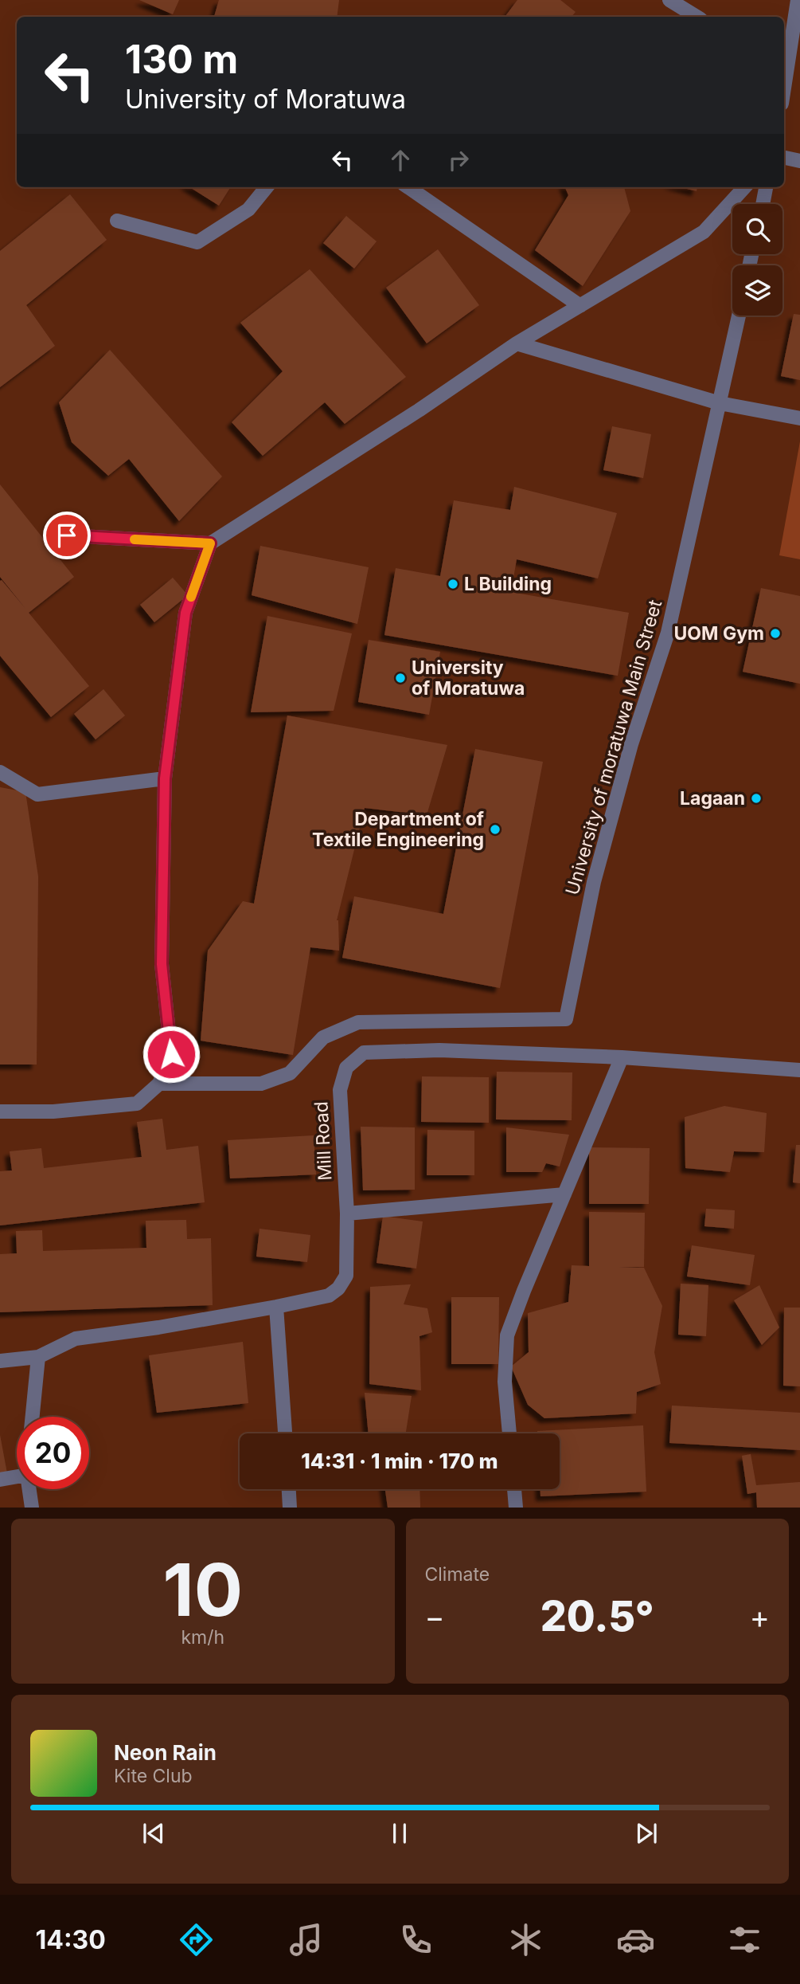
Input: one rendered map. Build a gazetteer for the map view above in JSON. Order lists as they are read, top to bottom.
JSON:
{
  "streets": {
    "street": ["University of moratuwa Main Street", "Mill Road"]
  },
  "places": [
    "L Building",
    "UOM Gym",
    "University of Moratuwa",
    "Lagaan",
    "Department of Textile Engineering"
  ],
  "page": {
    "turn": ["130 m", "University of Moratuwa"],
    "limit": "20",
    "trip": "14:31 · 1 min · 170 m",
    "tile": [
      ["10", "km/h"],
      "Climate"
    ],
    "heat": ["−", "20.5°", "+"],
    "song": ["Neon Rain", "Kite Club"],
    "tabs": "14:30"
  }
}
